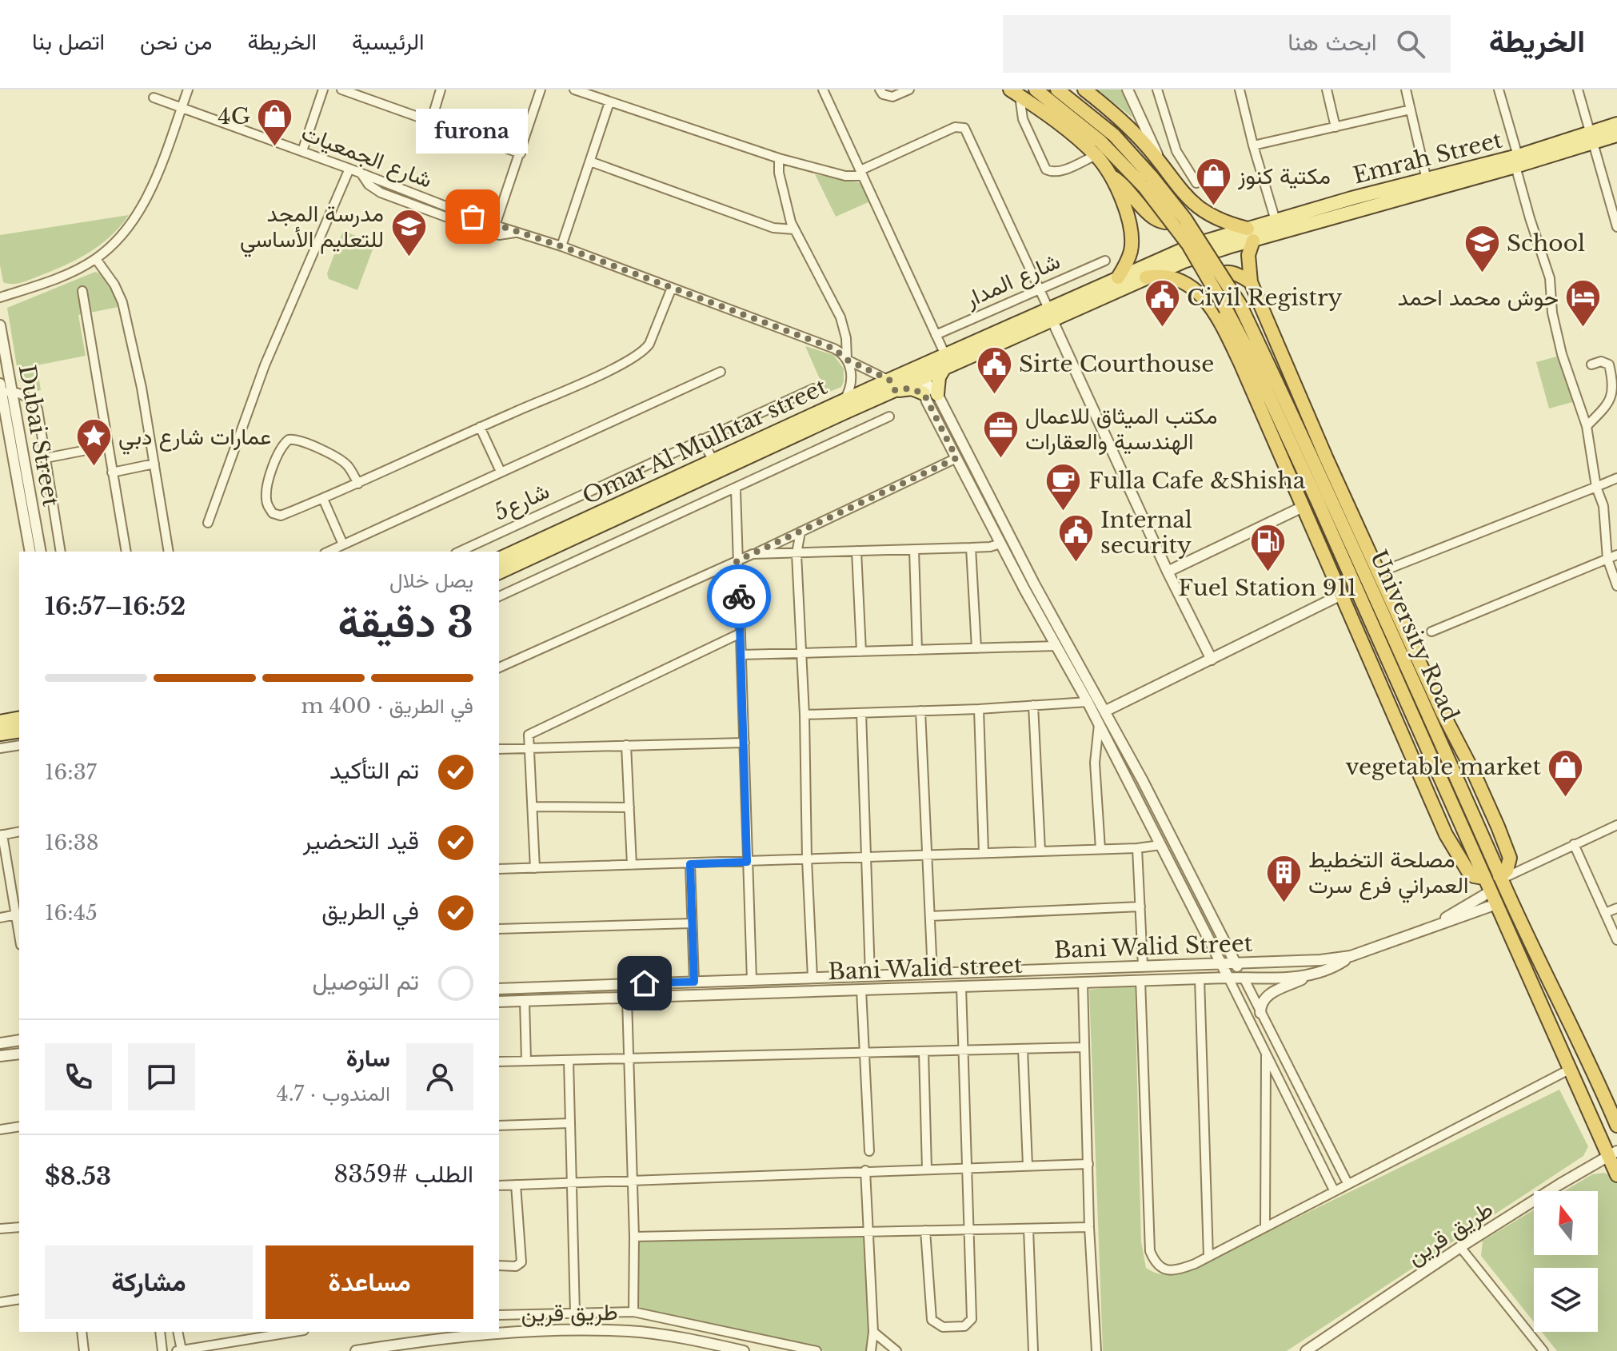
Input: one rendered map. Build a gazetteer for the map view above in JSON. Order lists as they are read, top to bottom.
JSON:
{
  "streets": {
    "highway": ["University Road"],
    "main road": ["Emrah Street", "Omar Al Mulhtar street"],
    "street": [
      "شارع الجمعيات",
      "شارع المدار",
      "Dubai Street",
      "شارع5",
      "Bani Walid Street",
      "Bani Walid street",
      "طريق قرين"
    ]
  },
  "crossings": [
    ["شارع الجمعيات", "Omar Al Mulhtar street"],
    ["Bani Walid Street", "Bani Walid street"]
  ],
  "places": {
    "shop": ["4G", "مكتية كنوز", "vegetable market"],
    "other": ["furona"],
    "school or university": ["مدرسة المجد للتعليم الأساسي", "School"],
    "public building": ["Civil Registry", "Sirte Courthouse", "Internal security"],
    "hotel": ["حوش محمد احمد"],
    "office": ["مكتب الميثاق للاعمال الهندسية والعقارات"],
    "place": ["عمارات شارع دبي"],
    "cafe": ["Fulla Cafe &Shisha"],
    "fuel station": ["Fuel Station 911"],
    "building": ["مصلحة التخطيط العمراني فرع سرت"]
  },
  "north": "top",
  "page": {
    "header": "الخريطة",
    "search": "ابحث هنا",
    "nav": [
      "الرئيسية",
      "الخريطة",
      "من نحن",
      "اتصل بنا"
    ],
    "bubble": "furona",
    "heading": ["3 دقيقة", "يصل خلال", "16:52–16:57"],
    "panel": [
      "سارة",
      "المندوب · 4.7",
      "الطلب #8359",
      "$8.53"
    ],
    "bar": "في الطريق · 400 m",
    "list": [
      ["تم التأكيد", "16:37"],
      ["قيد التحضير", "16:38"],
      ["في الطريق", "16:45"],
      "تم التوصيل"
    ],
    "buttons": ["مساعدة", "مشاركة"]
  }
}
